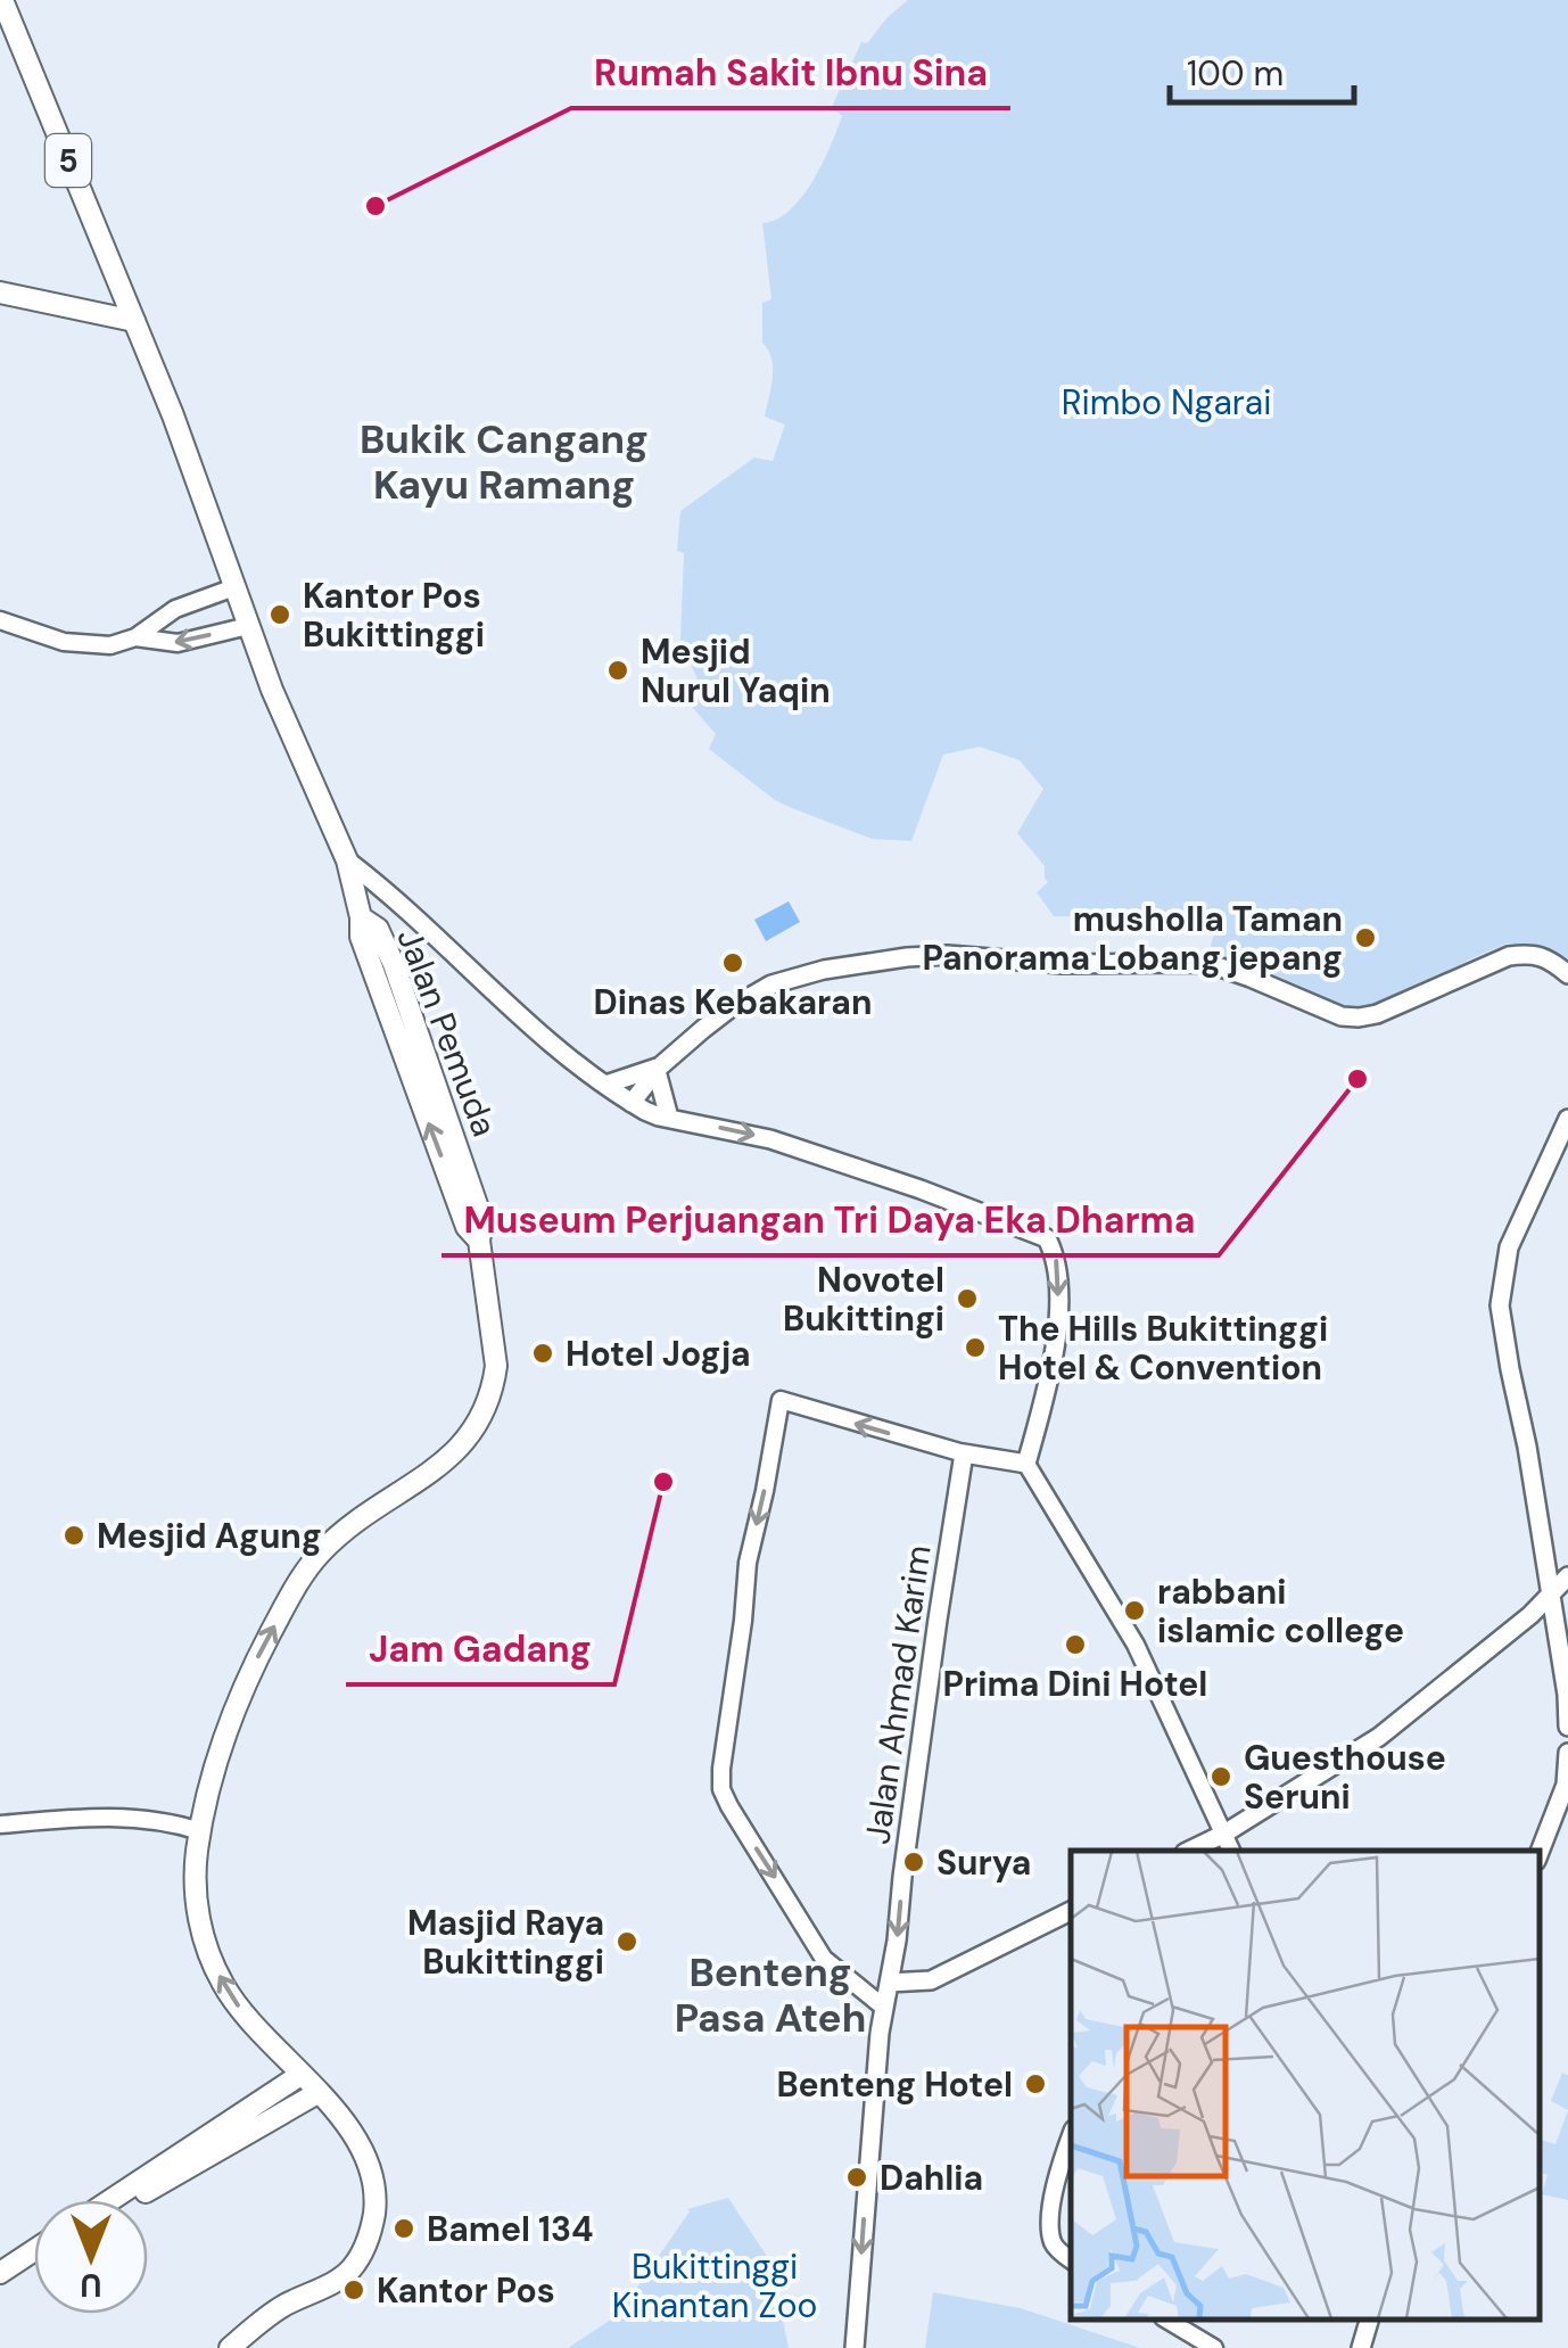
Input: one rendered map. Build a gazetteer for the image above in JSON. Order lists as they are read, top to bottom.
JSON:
{
  "streets": {
    "main road": ["5", "Jalan Pemuda", "Jalan Ahmad Karim"]
  },
  "crossings": [
    ["5", "Jalan Pemuda"]
  ],
  "one_way": ["Jalan Pemuda", "Jalan Ahmad Karim"],
  "districts": ["Bukik Cangang Kayu Ramang", "Benteng Pasa Ateh"],
  "parks": ["Rimbo Ngarai", "Bukittinggi Kinantan Zoo"],
  "places": [
    "Rumah Sakit Ibnu Sina",
    "Kantor Pos Bukittinggi",
    "Mesjid Nurul Yaqin",
    "musholla Taman Panorama Lobang jepang",
    "Dinas Kebakaran",
    "Museum Perjuangan Tri Daya Eka Dharma",
    "Novotel Bukittingi",
    "The Hills Bukittinggi Hotel & Convention",
    "Hotel Jogja",
    "Jam Gadang",
    "Mesjid Agung",
    "rabbani islamic college",
    "Prima Dini Hotel",
    "Guesthouse Seruni",
    "Surya",
    "Masjid Raya Bukittinggi",
    "Benteng Hotel",
    "Dahlia",
    "Bamel 134",
    "Kantor Pos"
  ],
  "scale_bar": "100 m",
  "north": "bottom"
}
